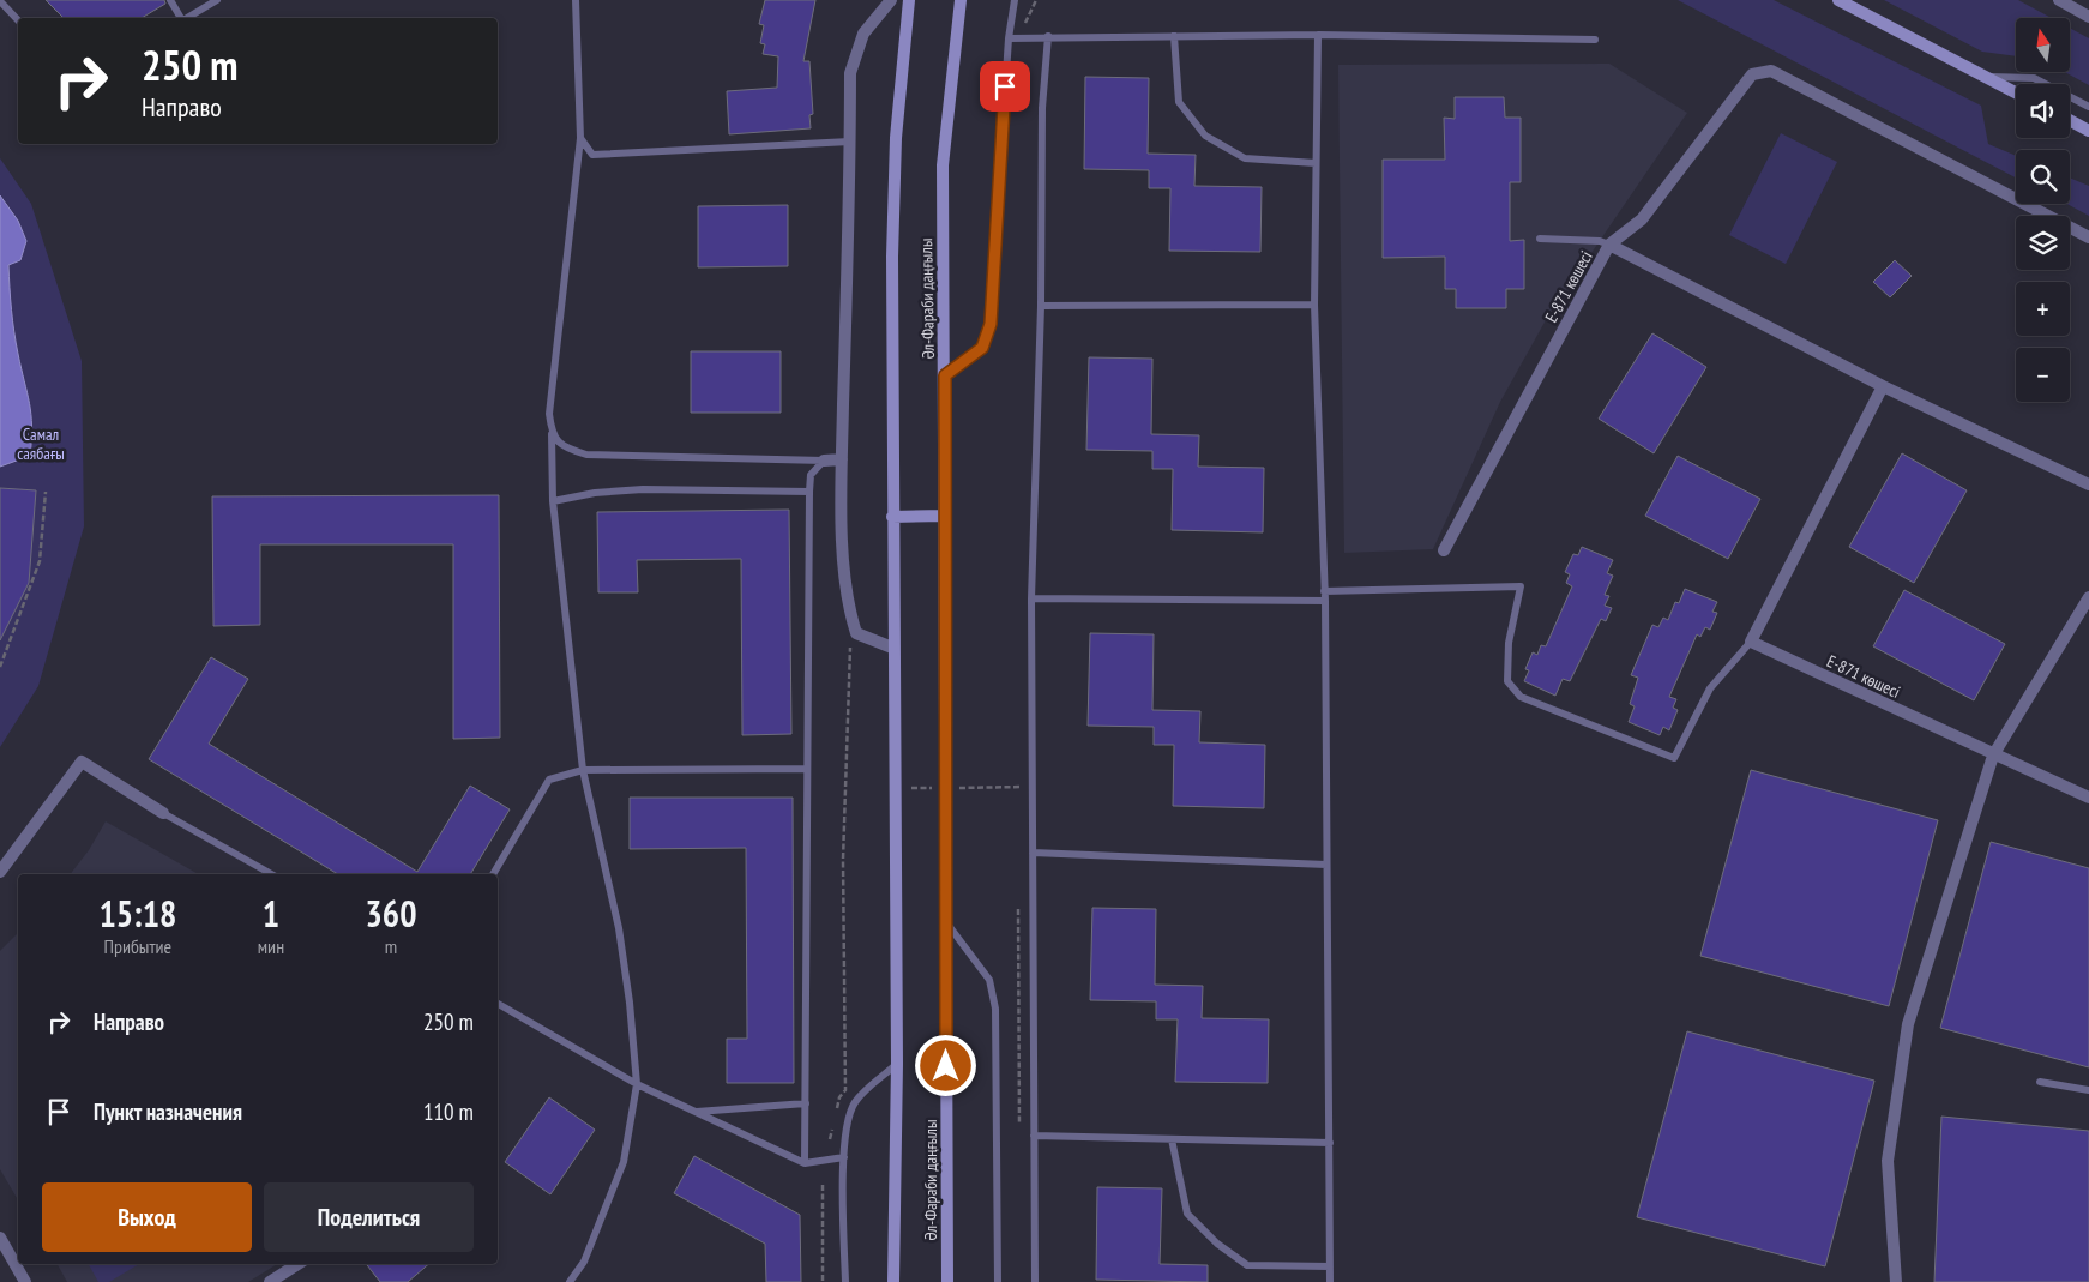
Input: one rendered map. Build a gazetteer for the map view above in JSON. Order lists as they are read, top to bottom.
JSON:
{
  "streets": {
    "main road": ["Әл-Фараби даңғылы"],
    "street": ["Е-871 көшесі"]
  },
  "parks": ["Самал саябағы"],
  "north": "top",
  "page": {
    "map_buttons": ["+", "−"],
    "turn": ["250 m", "Направо"],
    "eta": [
      "15:18",
      "Прибытие",
      "1",
      "мин",
      "360",
      "m"
    ],
    "list": [
      {
        "name": "Направо",
        "value": "250 m"
      },
      {
        "name": "Пункт назначения",
        "value": "110 m"
      }
    ],
    "buttons": ["Выход", "Поделиться"]
  }
}
